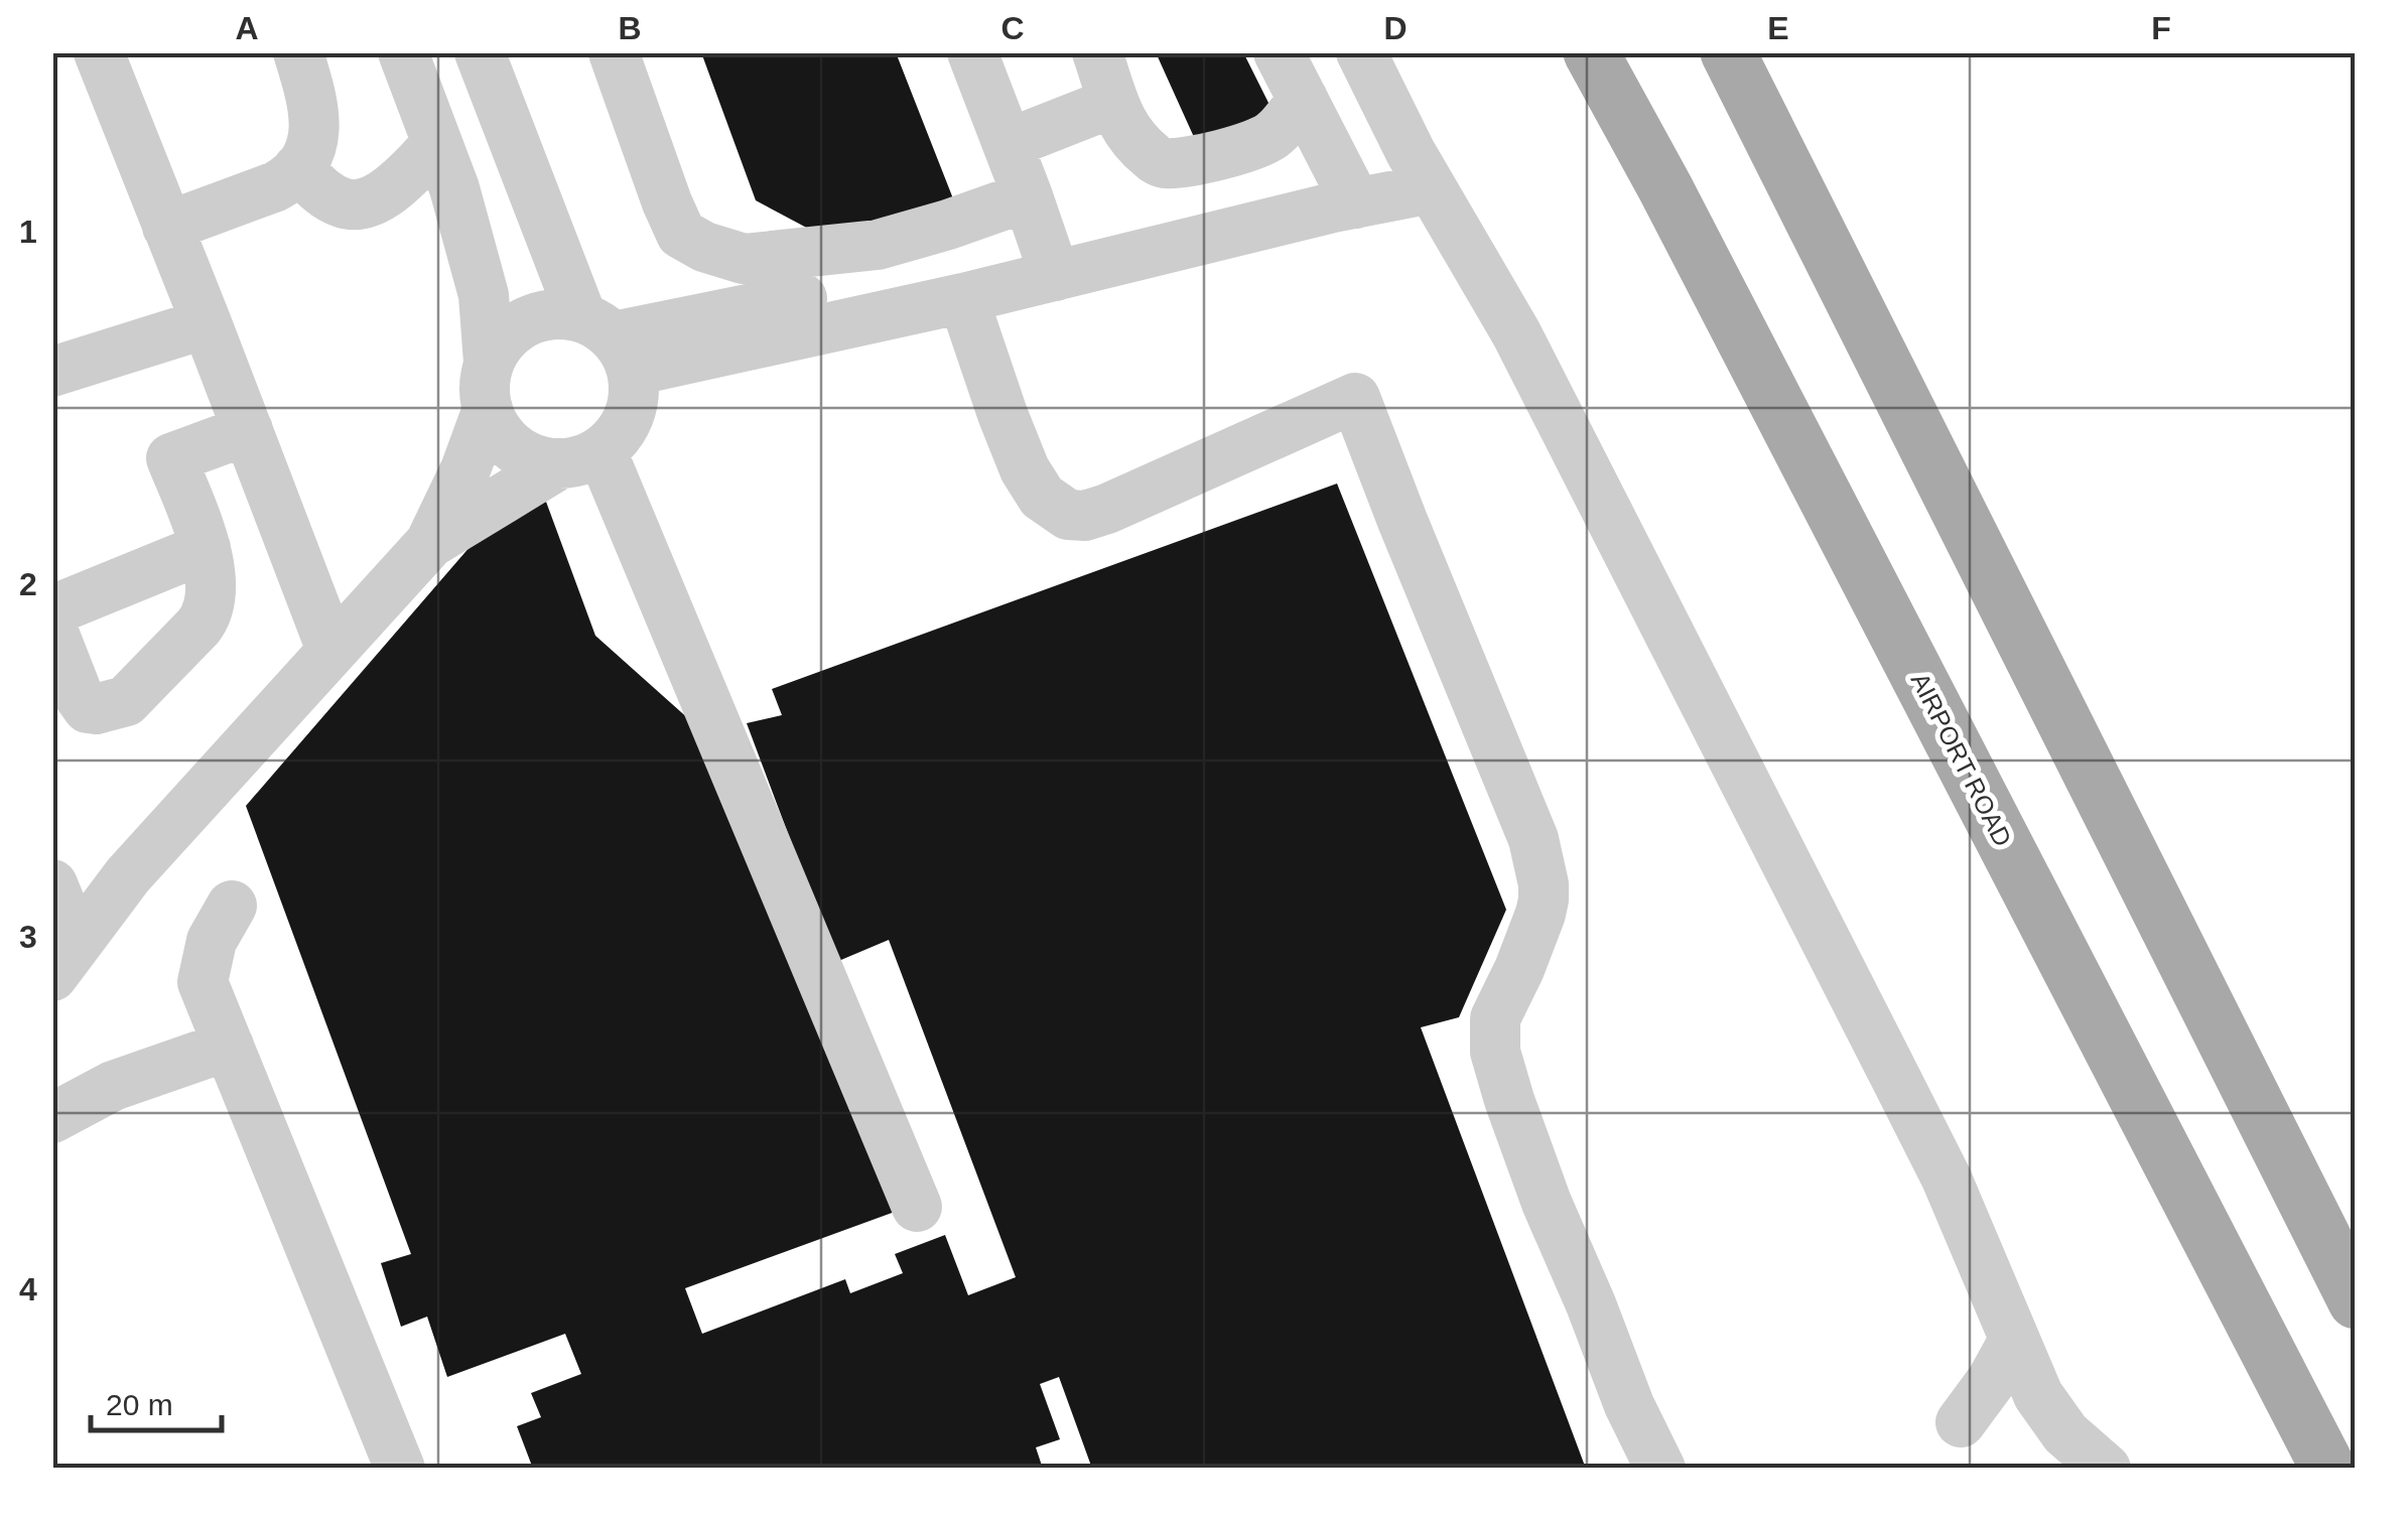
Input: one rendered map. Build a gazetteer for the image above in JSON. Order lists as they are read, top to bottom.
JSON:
{
  "streets": {
    "main road": ["AIRPORT ROAD"]
  },
  "scale_bar": "20 m",
  "grid": {
    "columns": [
      "A",
      "B",
      "C",
      "D",
      "E",
      "F"
    ],
    "rows": [
      "1",
      "2",
      "3",
      "4"
    ]
  }
}
